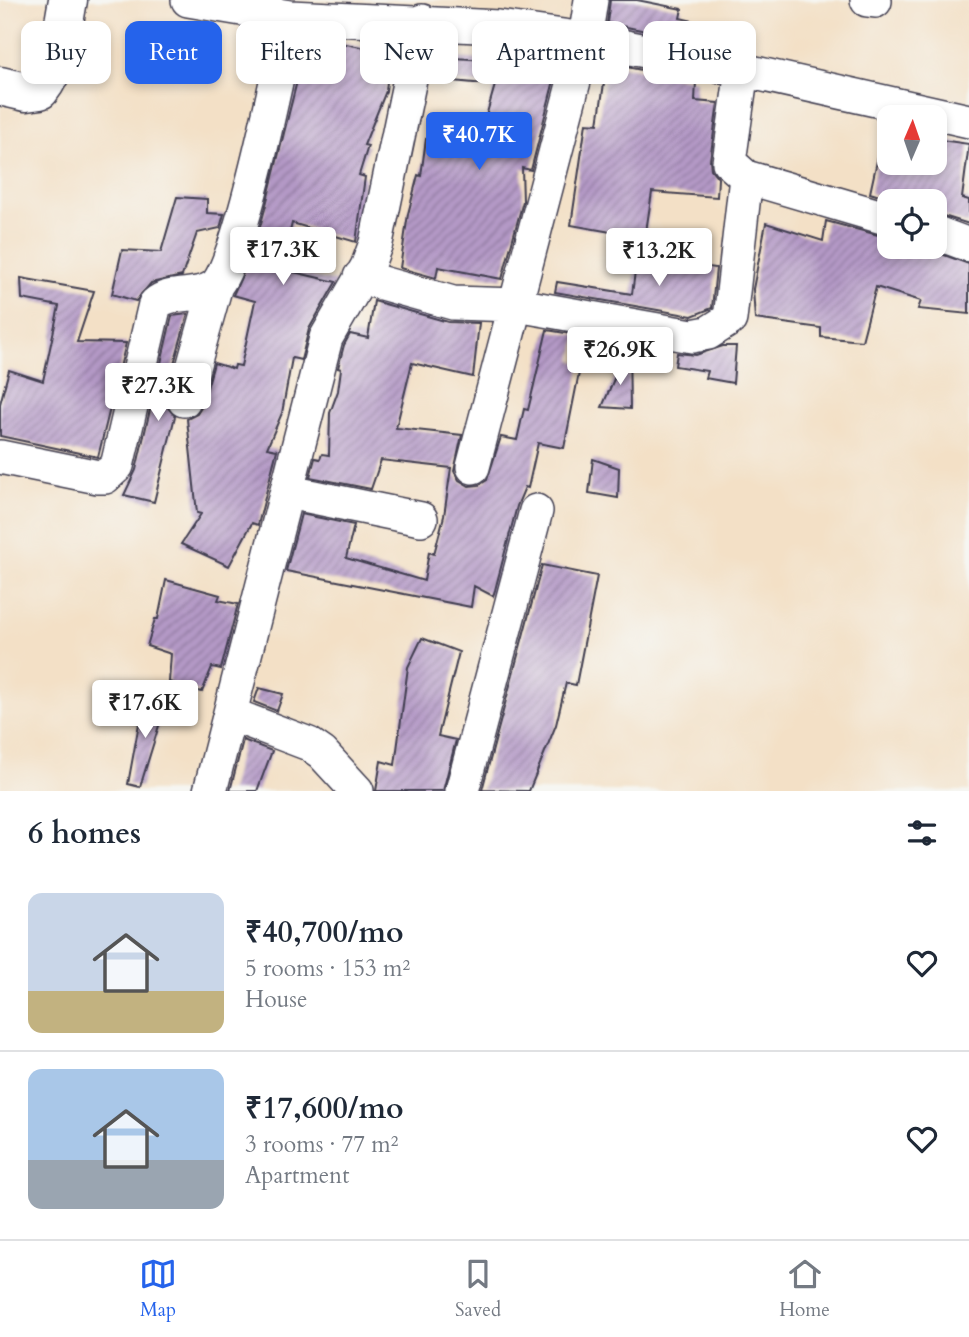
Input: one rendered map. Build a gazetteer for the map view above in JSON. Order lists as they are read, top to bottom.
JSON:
{
  "north": "top",
  "page": {
    "chip": [
      "Buy",
      "Rent",
      "Filters",
      "New",
      "Apartment",
      "House"
    ],
    "price": [
      "₹40.7K",
      "₹17.3K",
      "₹13.2K",
      "₹26.9K",
      "₹27.3K",
      "₹17.6K"
    ],
    "heading": "6 homes",
    "list": [
      {
        "name": "₹40,700/mo",
        "note": "5 rooms · 153 m² · House"
      },
      {
        "name": "₹17,600/mo",
        "note": "3 rooms · 77 m² · Apartment"
      }
    ],
    "tabs": ["Map", "Saved", "Home"]
  }
}
